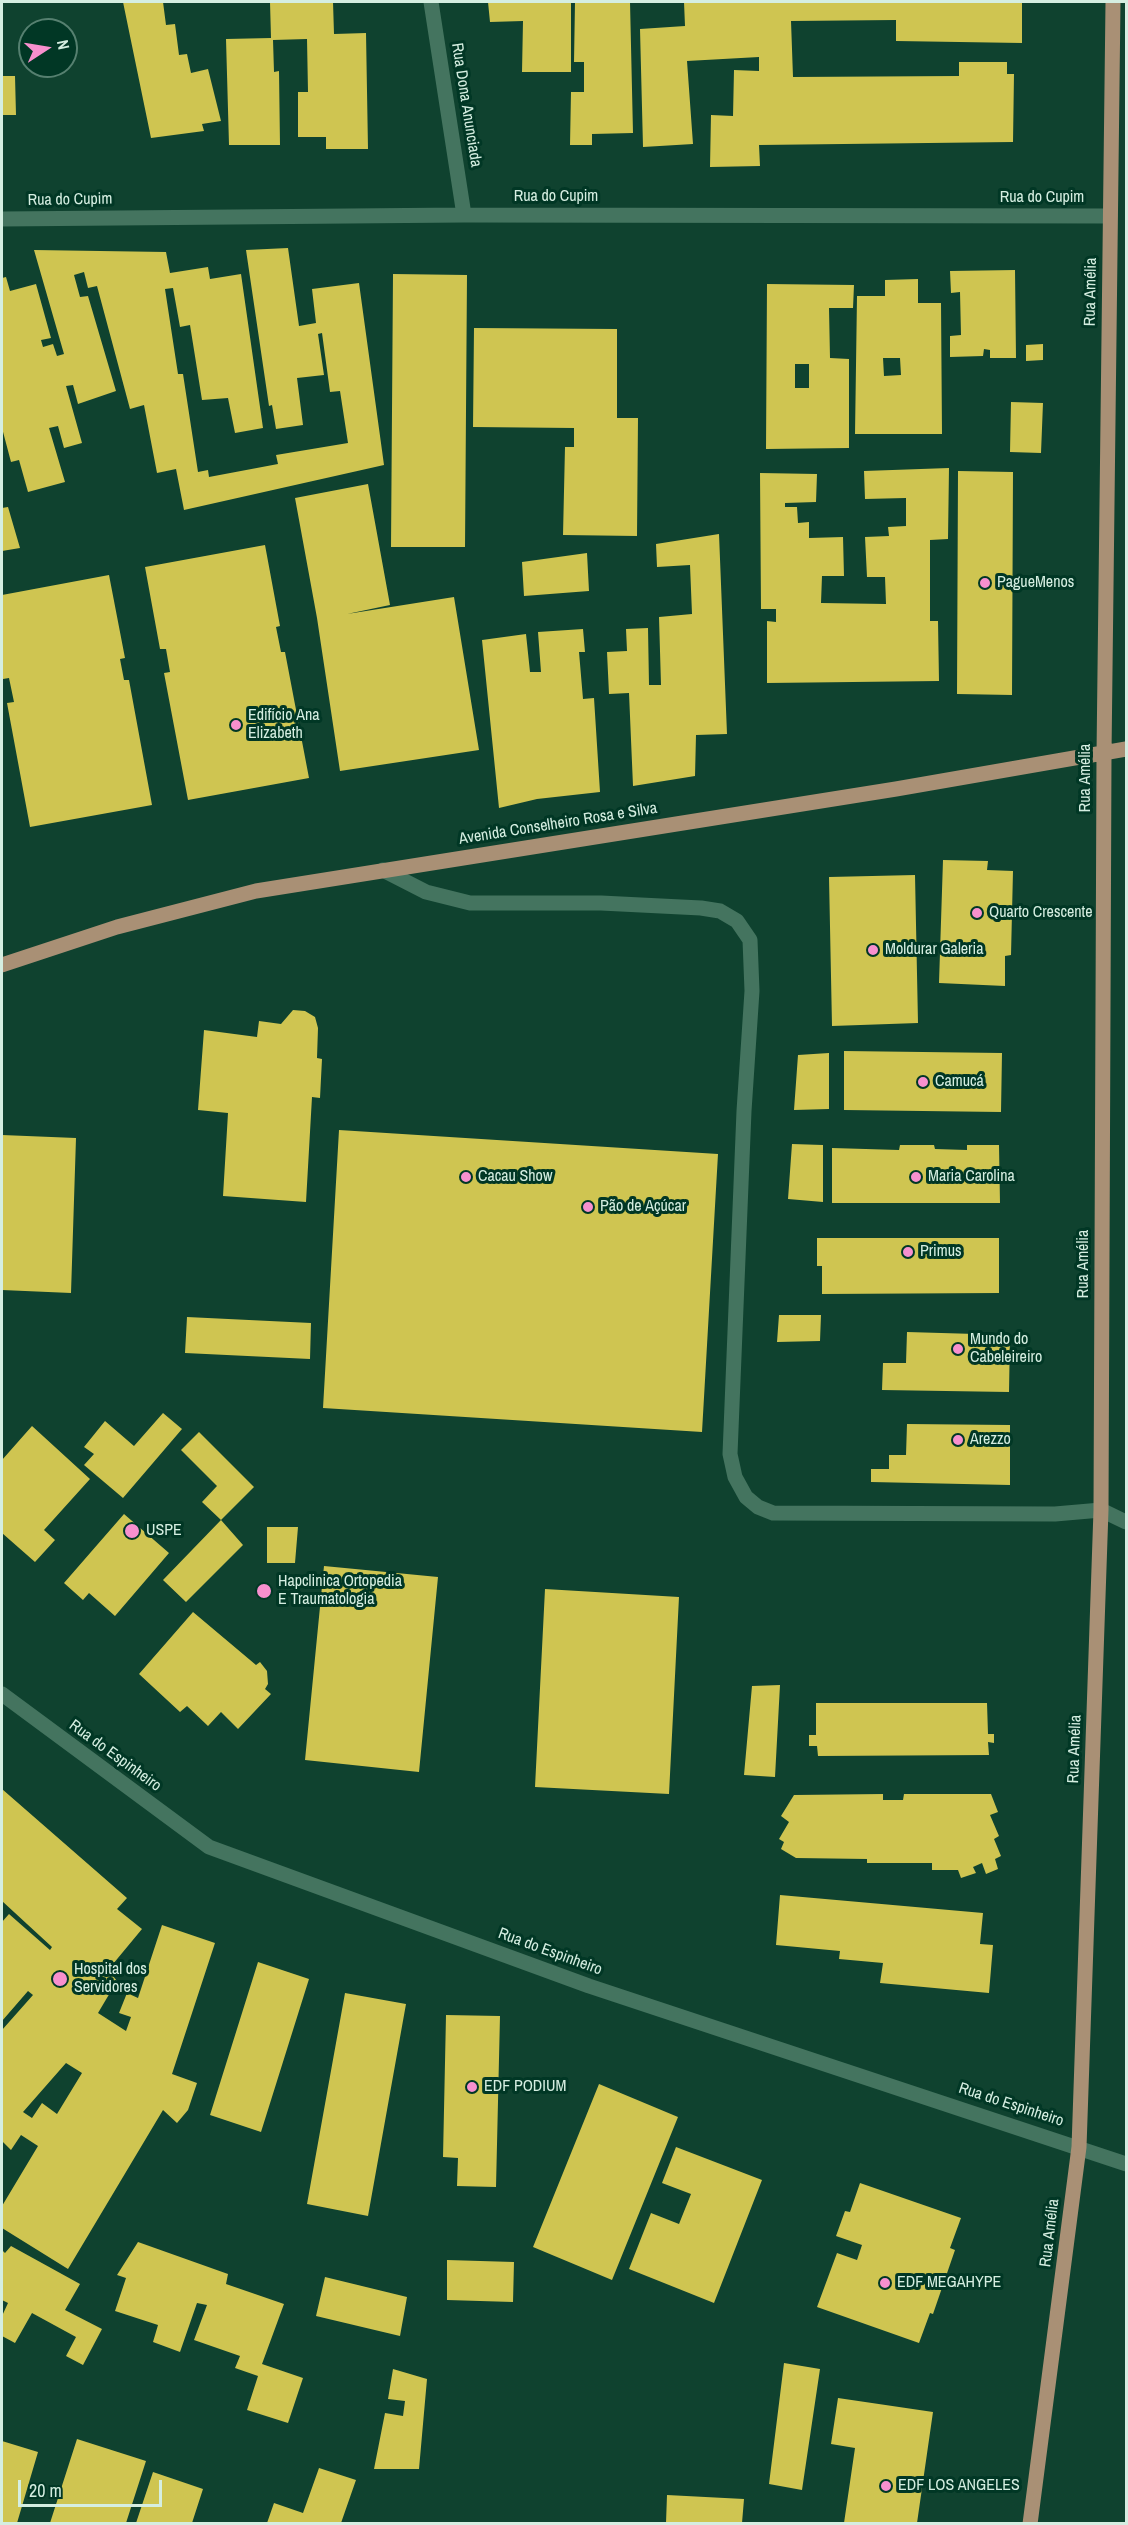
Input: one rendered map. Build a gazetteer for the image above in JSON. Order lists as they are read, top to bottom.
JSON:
{
  "streets": {
    "main road": ["Rua Amélia", "Avenida Conselheiro Rosa e Silva"],
    "street": ["Rua Dona Anunciada", "Rua do Cupim", "Rua do Espinheiro"]
  },
  "crossings": [
    ["Rua Dona Anunciada", "Rua do Cupim"],
    ["Rua do Cupim", "Rua Amélia"],
    ["Rua Amélia", "Avenida Conselheiro Rosa e Silva"],
    ["Rua Amélia", "Rua do Espinheiro"]
  ],
  "places": [
    "PagueMenos",
    "Edifício Ana Elizabeth",
    "Quarto Crescente",
    "Moldurar Galeria",
    "Camucá",
    "Cacau Show",
    "Maria Carolina",
    "Pão de Açúcar",
    "Primus",
    "Mundo do Cabeleireiro",
    "Arezzo",
    "USPE",
    "Hapclinica Ortopedia E Traumatologia",
    "Hospital dos Servidores",
    "EDF PODIUM",
    "EDF MEGAHYPE",
    "EDF LOS ANGELES"
  ],
  "scale_bar": "20 m",
  "north": "right"
}
